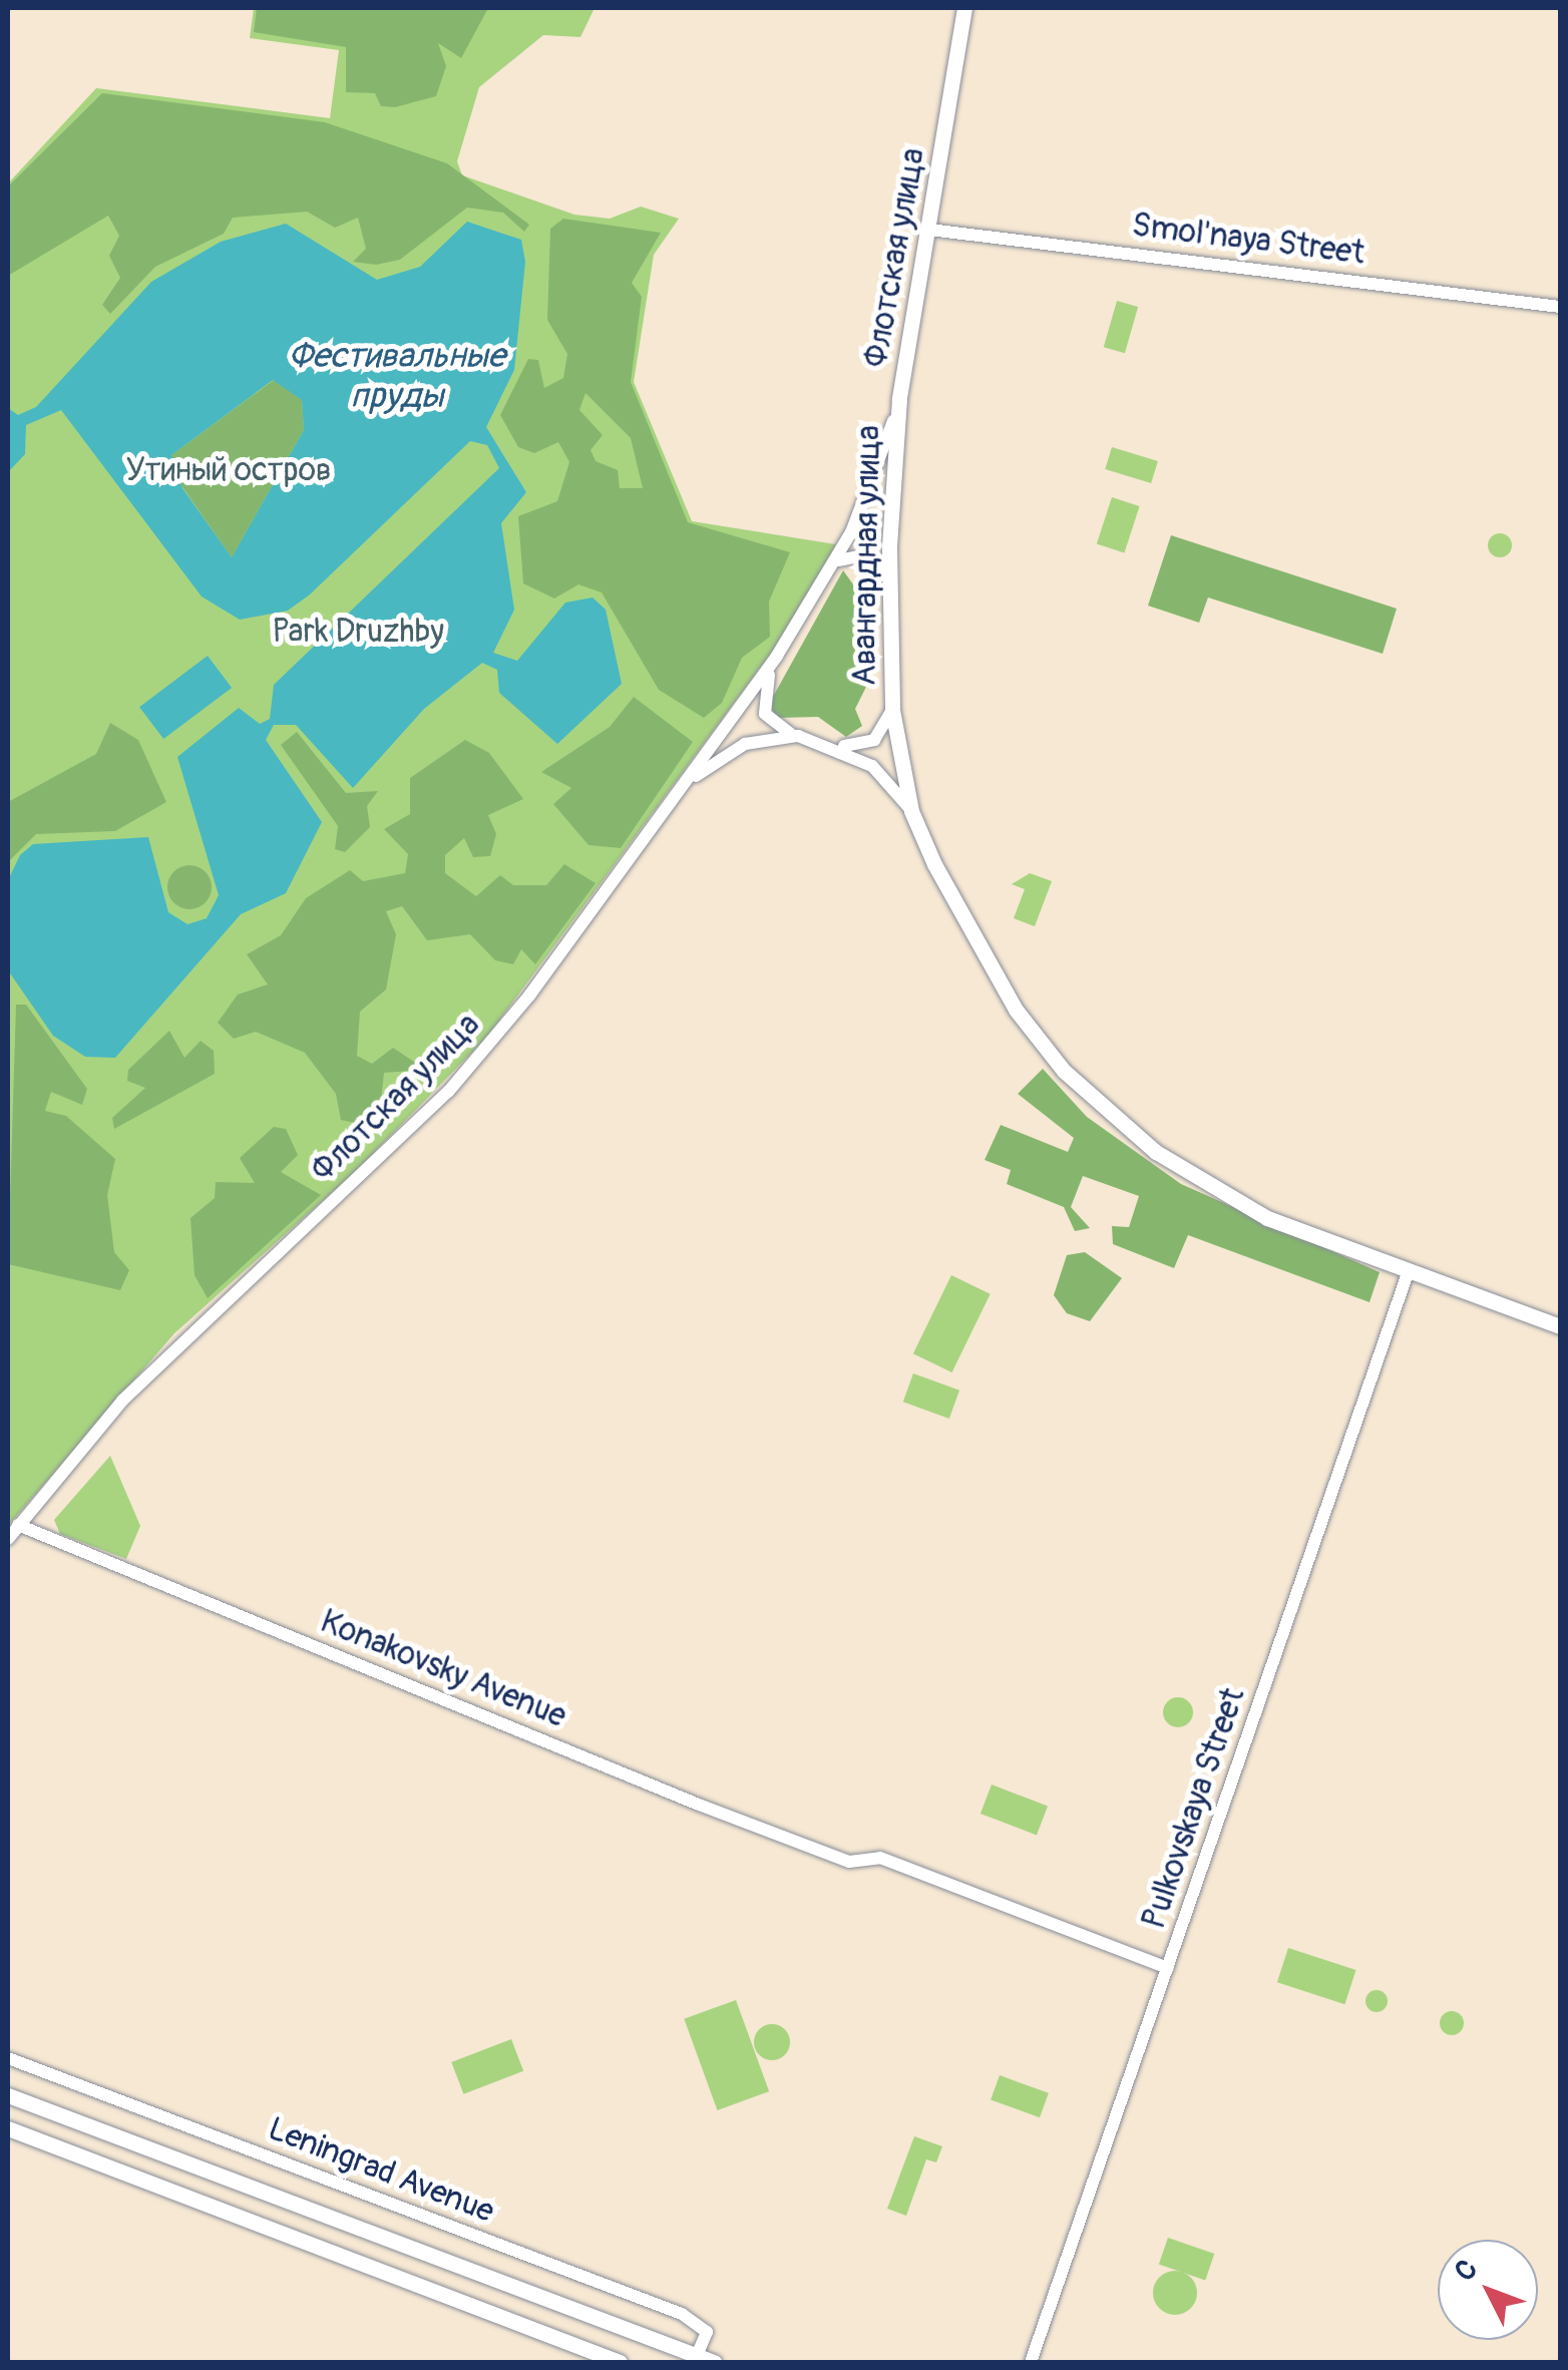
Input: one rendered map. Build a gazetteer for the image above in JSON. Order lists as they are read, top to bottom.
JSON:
{
  "streets": {
    "main road": ["Флотская улица", "Авангардная улица", "Leningrad Avenue"],
    "street": ["Smol'naya Street", "Konakovsky Avenue", "Pulkovskaya Street"]
  },
  "crossings": [
    ["Smol'naya Street", "Флотская улица"],
    ["Флотская улица", "Авангардная улица"],
    ["Флотская улица", "Konakovsky Avenue"],
    ["Авангардная улица", "Pulkovskaya Street"],
    ["Konakovsky Avenue", "Pulkovskaya Street"]
  ],
  "water": ["Фестивальные пруды"],
  "parks": ["Утиный остров", "Park Druzhby"],
  "north": "top left"
}
